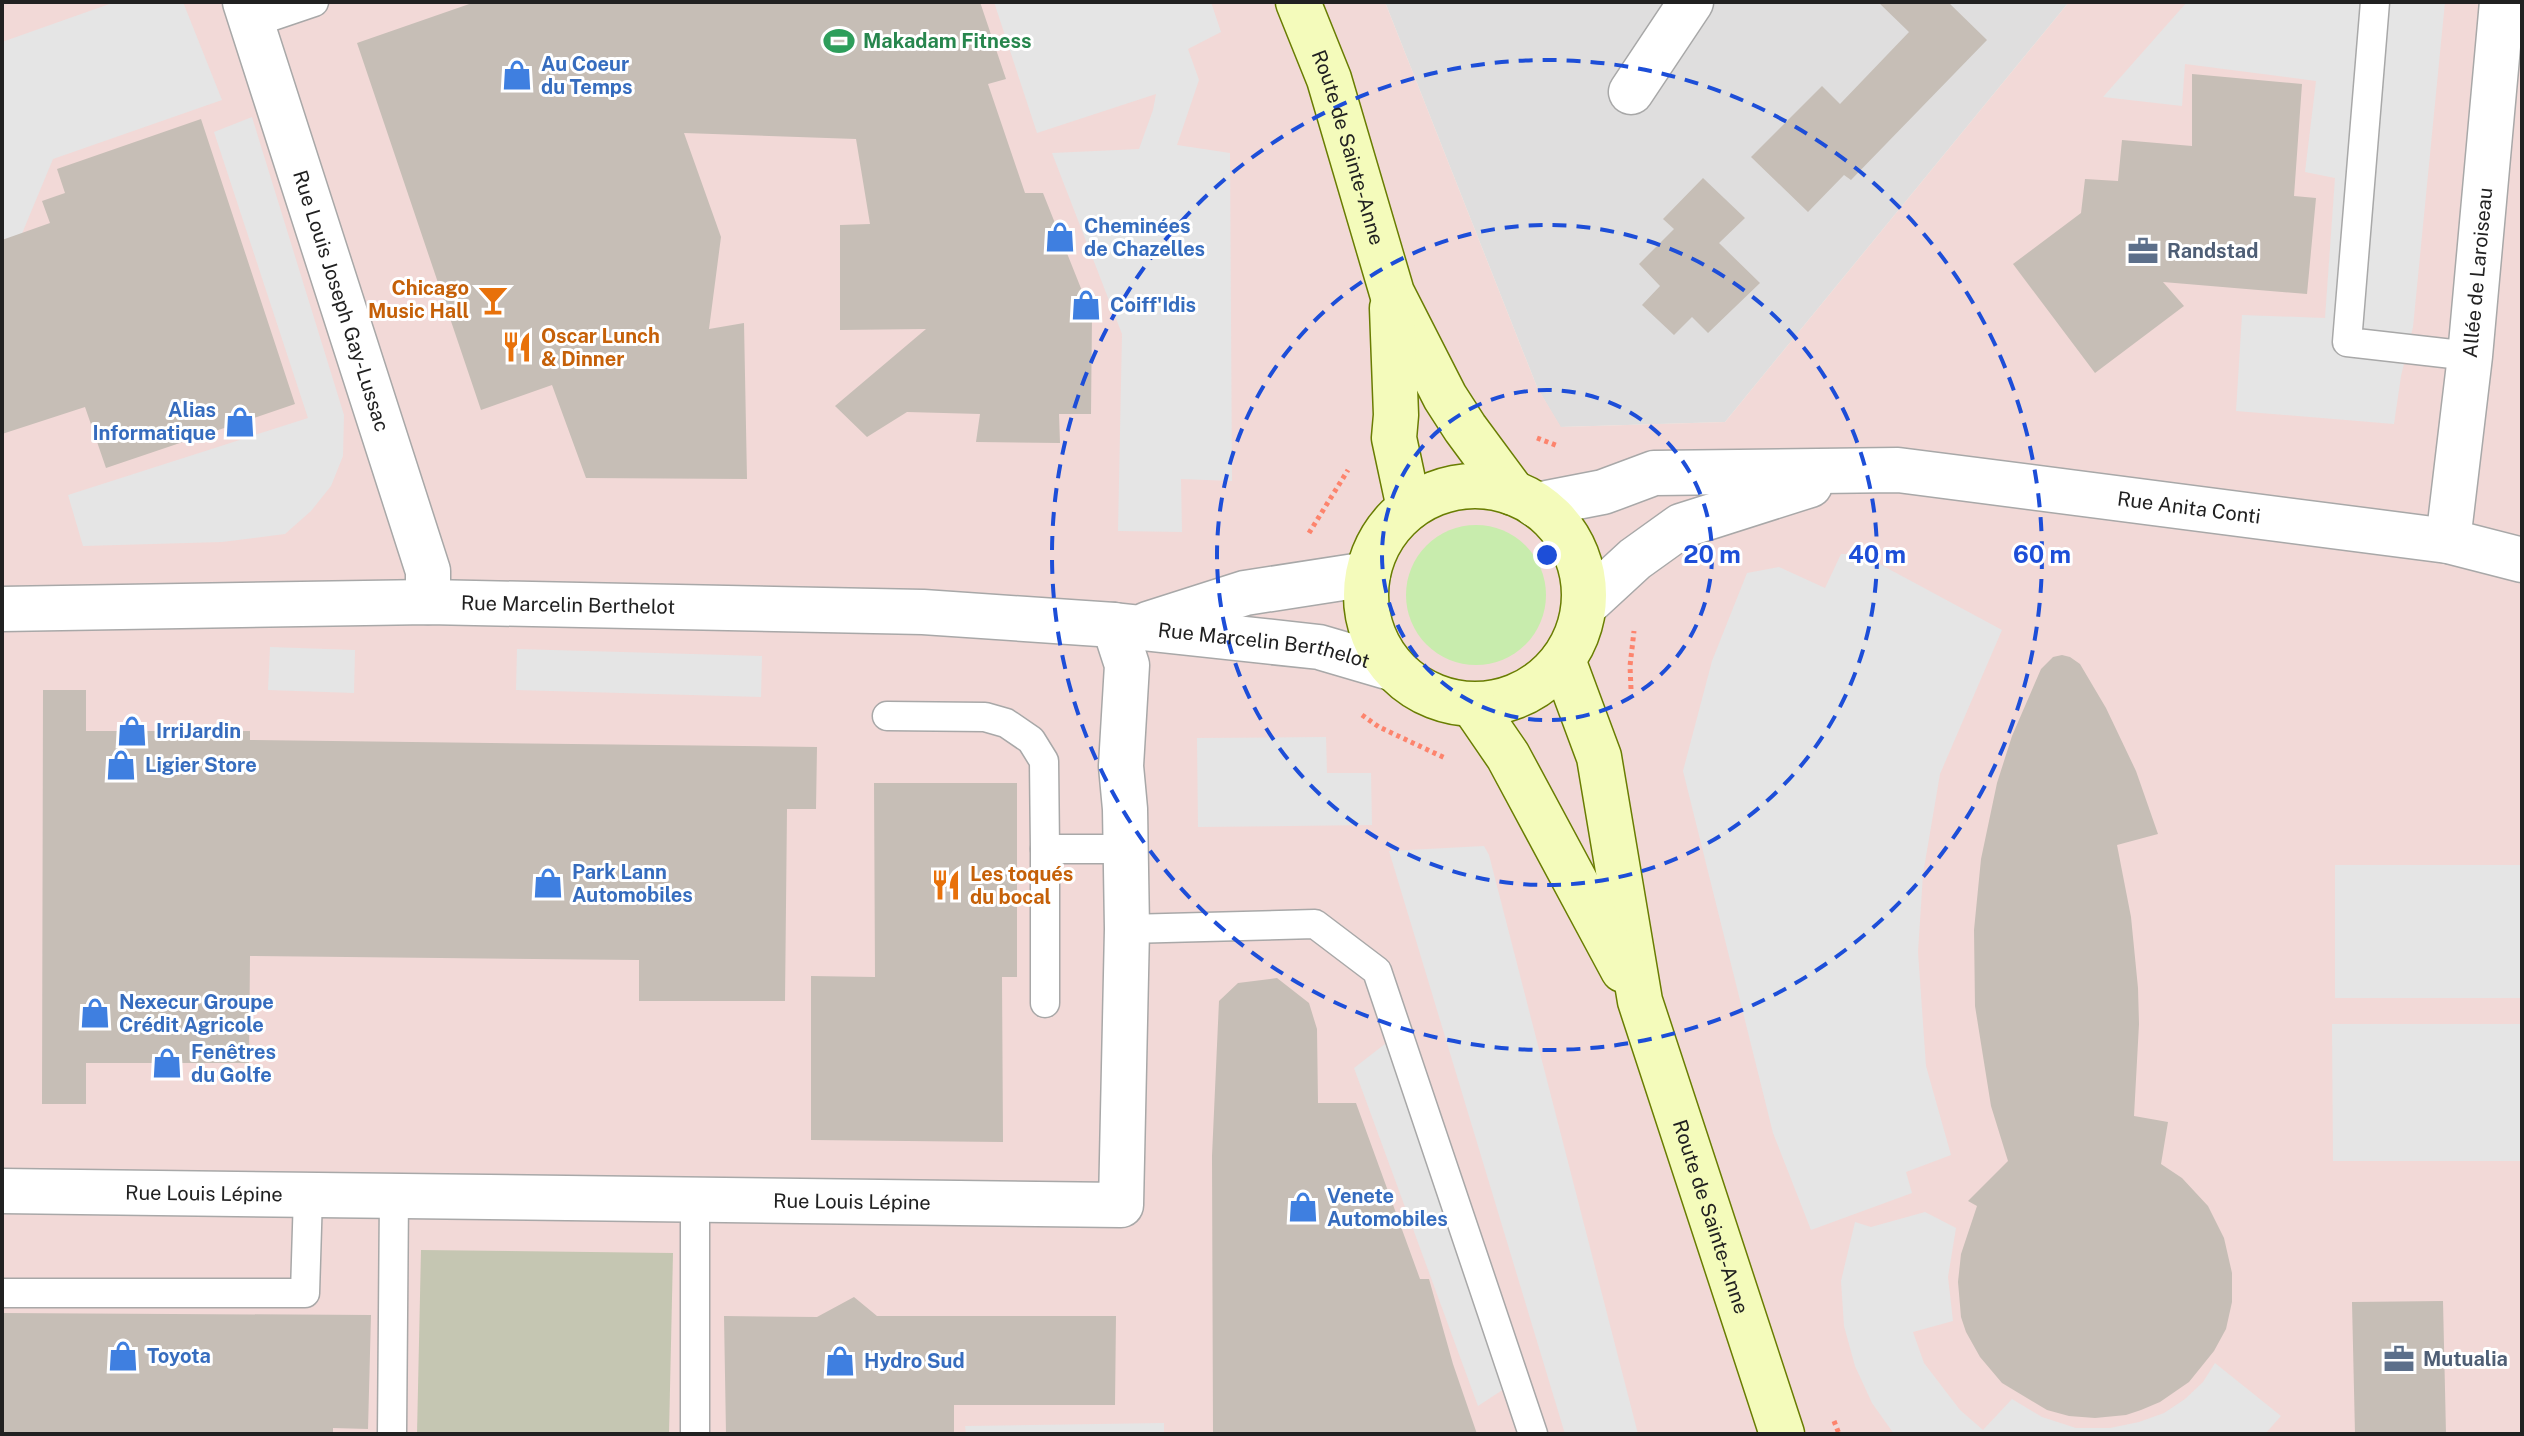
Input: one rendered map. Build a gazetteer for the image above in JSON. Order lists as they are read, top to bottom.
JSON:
{
  "streets": {
    "main road": ["Route de Sainte-Anne"],
    "street": [
      "Allée de Laroiseau",
      "Rue Louis Joseph Gay-Lussac",
      "Rue Anita Conti",
      "Rue Marcelin Berthelot",
      "Rue Louis Lépine"
    ]
  },
  "crossings": [
    ["Route de Sainte-Anne", "Rue Anita Conti"],
    ["Route de Sainte-Anne", "Rue Marcelin Berthelot"],
    ["Allée de Laroiseau", "Rue Anita Conti"],
    ["Rue Louis Joseph Gay-Lussac", "Rue Marcelin Berthelot"],
    ["Rue Anita Conti", "Rue Marcelin Berthelot"],
    ["Rue Marcelin Berthelot", "Rue Louis Lépine"]
  ],
  "places": {
    "sports": ["Makadam Fitness"],
    "shop": [
      "Au Coeur du Temps",
      "Cheminées de Chazelles",
      "Coiff'Idis",
      "Alias Informatique",
      "IrriJardin",
      "Ligier Store",
      "Park Lann Automobiles",
      "Nexecur Groupe Crédit Agricole",
      "Fenêtres du Golfe",
      "Venete Automobiles",
      "Toyota",
      "Hydro Sud"
    ],
    "office": ["Randstad", "Mutualia"],
    "bar": ["Chicago Music Hall"],
    "restaurant": ["Oscar Lunch & Dinner", "Les toqués du bocal"]
  },
  "rings": ["20 m", "40 m", "60 m"]
}
